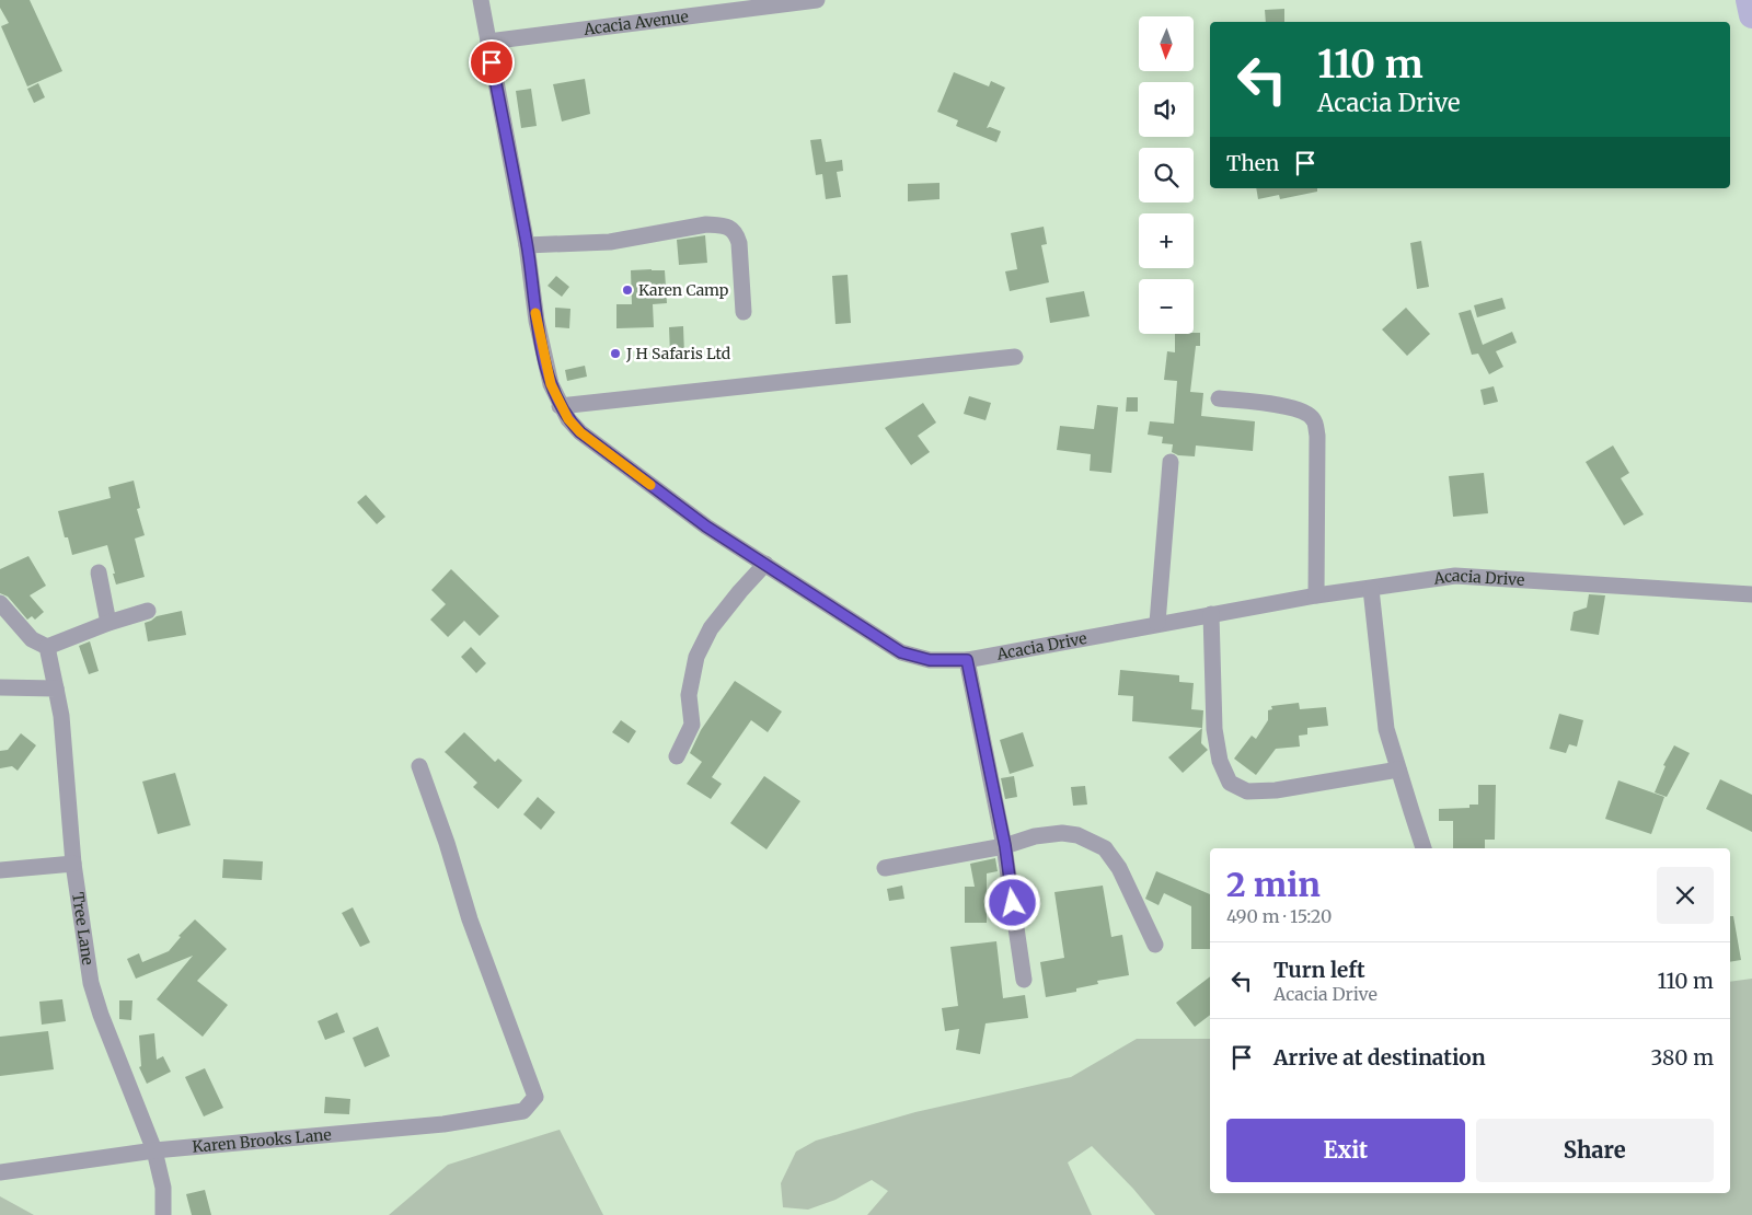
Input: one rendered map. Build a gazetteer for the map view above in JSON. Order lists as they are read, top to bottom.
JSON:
{
  "streets": {
    "street": [
      "Acacia Avenue",
      "Acacia Drive",
      "Tree Lane",
      "Karen Brooks Lane"
    ]
  },
  "crossings": [
    ["Acacia Avenue", "Acacia Drive"],
    ["Tree Lane", "Karen Brooks Lane"]
  ],
  "places": ["Karen Camp", "J H Safaris Ltd"],
  "north": "bottom",
  "page": {
    "map_buttons": ["+", "−"],
    "turn": ["110 m", "Acacia Drive"],
    "then": "Then",
    "heading": ["2 min", "490 m · 15:20"],
    "list": [
      {
        "name": "Turn left",
        "note": "Acacia Drive",
        "value": "110 m"
      },
      {
        "name": "Arrive at destination",
        "value": "380 m"
      }
    ],
    "buttons": ["Exit", "Share"]
  }
}
